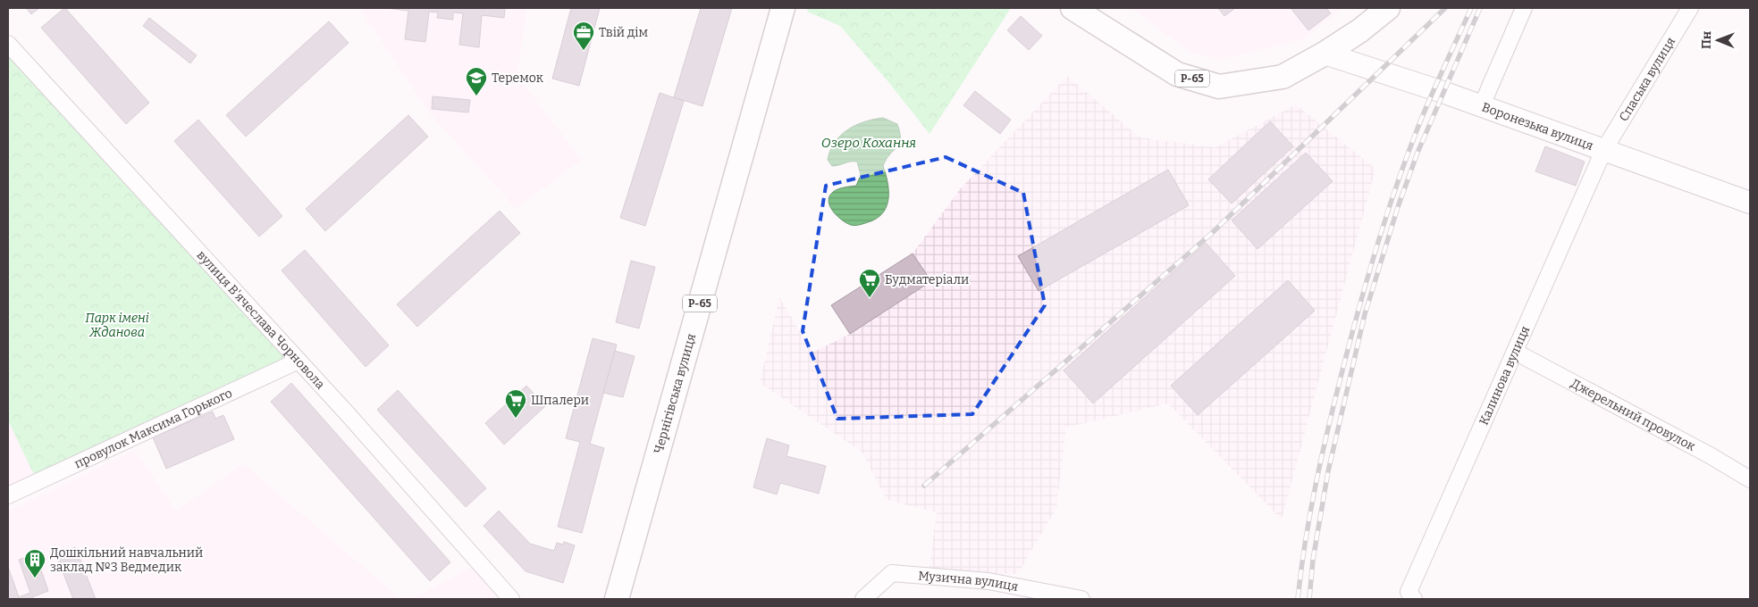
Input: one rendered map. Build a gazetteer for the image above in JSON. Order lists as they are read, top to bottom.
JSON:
{
  "streets": {
    "main road": ["Р-65", "Воронезька вулиця", "Чернігівська вулиця"],
    "street": [
      "Спаська вулиця",
      "вулиця В'ячеслава Чорновола",
      "Калинова вулиця",
      "Джерельний провулок",
      "провулок Максима Горького",
      "Музична вулиця"
    ]
  },
  "crossings": [
    ["Р-65", "Воронезька вулиця"],
    ["Спаська вулиця", "Воронезька вулиця"],
    ["Спаська вулиця", "Калинова вулиця"],
    ["Воронезька вулиця", "Калинова вулиця"],
    ["вулиця В'ячеслава Чорновола", "провулок Максима Горького"],
    ["Калинова вулиця", "Джерельний провулок"]
  ],
  "water": ["Озеро Кохання"],
  "parks": ["Парк імені Жданова"],
  "places": {
    "office": ["Твій дім"],
    "school or university": ["Теремок"],
    "supermarket": ["Будматеріали", "Шпалери"],
    "building": ["Дошкільний навчальний заклад №3 Ведмедик"]
  },
  "north": "left"
}
